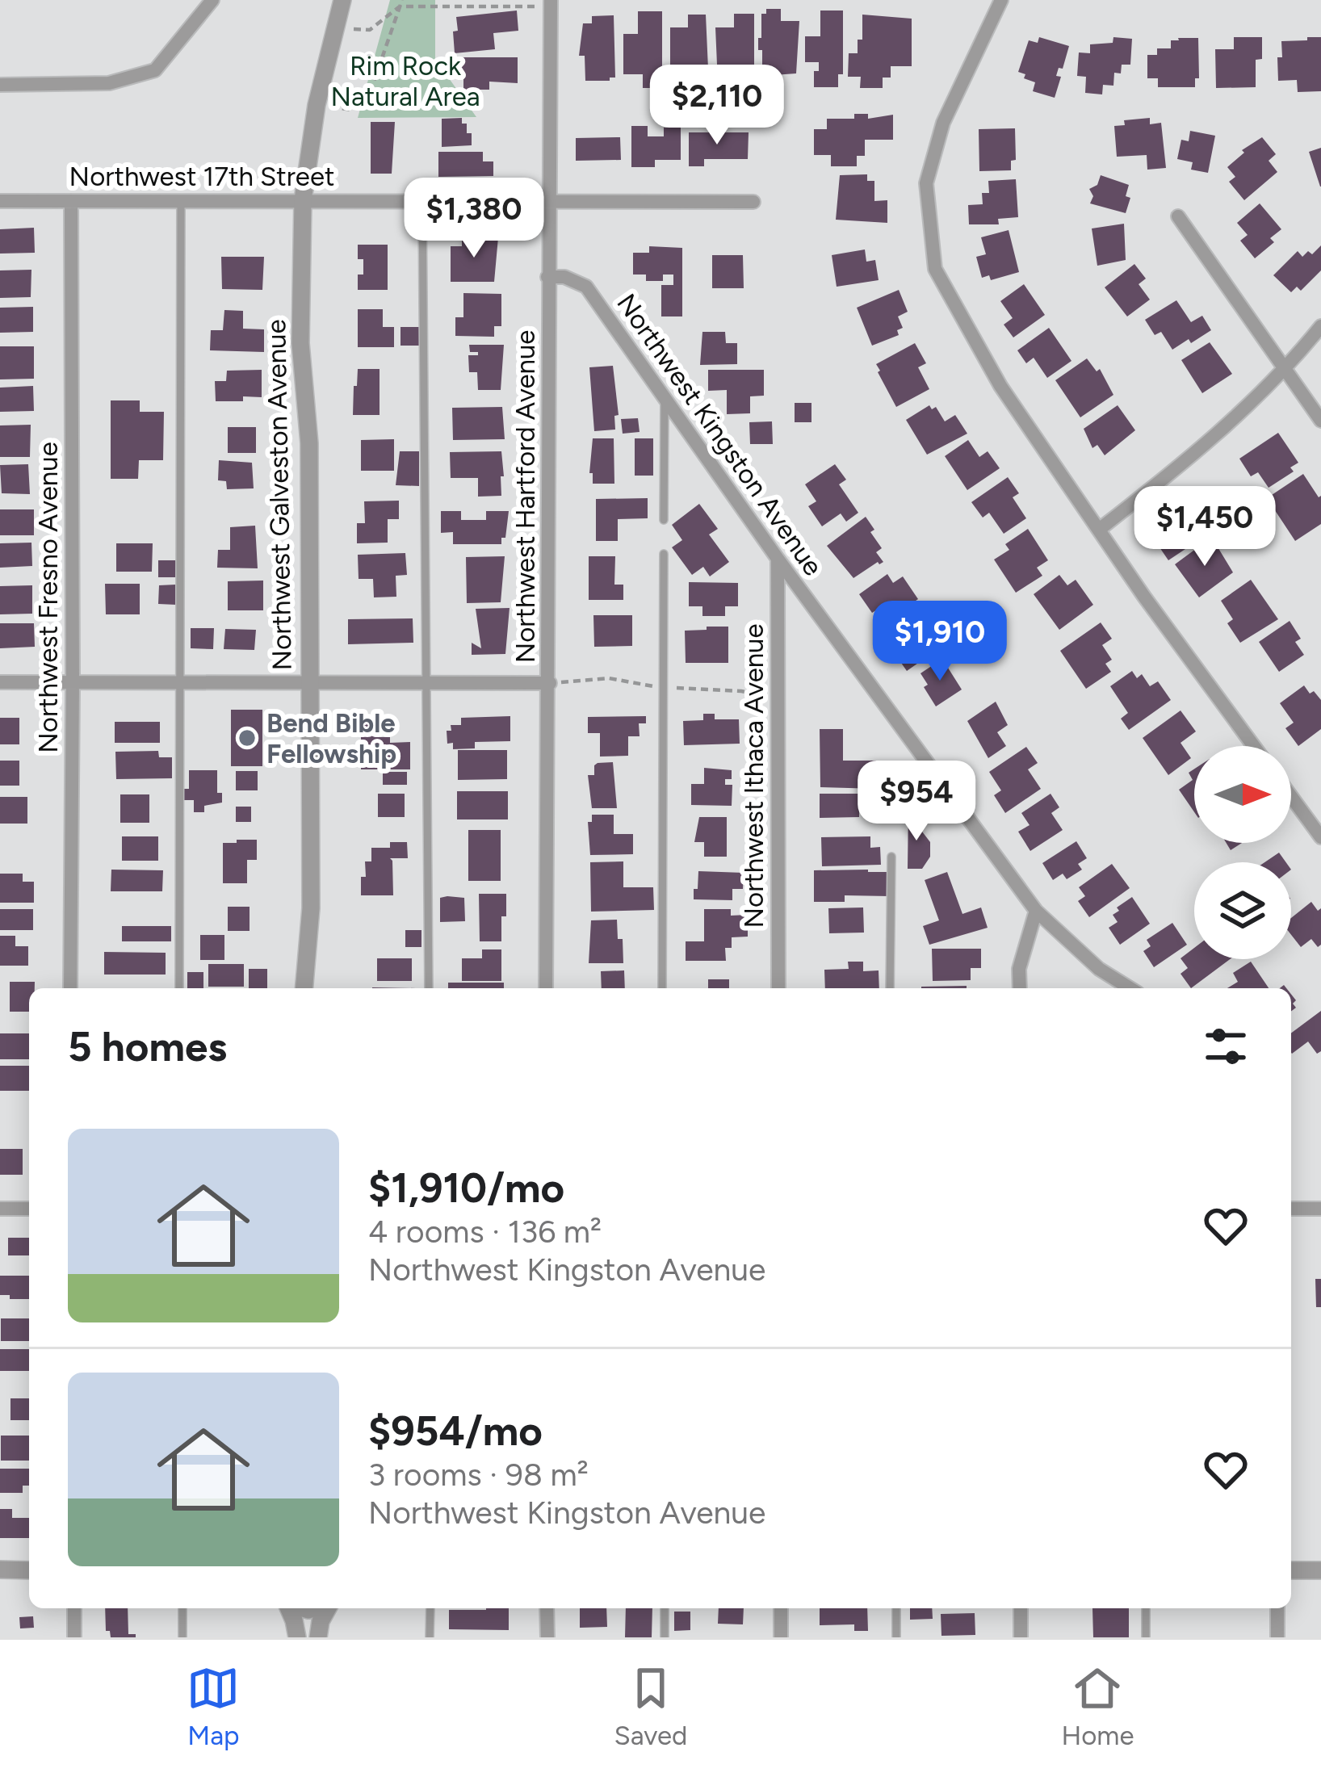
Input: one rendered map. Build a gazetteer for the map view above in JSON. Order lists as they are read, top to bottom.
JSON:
{
  "streets": {
    "street": [
      "Northwest 17th Street",
      "Northwest Kingston Avenue",
      "Northwest Galveston Avenue",
      "Northwest Hartford Avenue",
      "Northwest Fresno Avenue",
      "Northwest Ithaca Avenue"
    ]
  },
  "crossings": [
    ["Northwest 17th Street", "Northwest Galveston Avenue"],
    ["Northwest 17th Street", "Northwest Hartford Avenue"],
    ["Northwest 17th Street", "Northwest Fresno Avenue"],
    ["Northwest Kingston Avenue", "Northwest Hartford Avenue"],
    ["Northwest Kingston Avenue", "Northwest Ithaca Avenue"]
  ],
  "parks": ["Rim Rock Natural Area"],
  "places": ["Bend Bible Fellowship"],
  "north": "right",
  "page": {
    "price": [
      "$2,110",
      "$1,380",
      "$1,450",
      "$1,910",
      "$954"
    ],
    "heading": "5 homes",
    "list": [
      {
        "name": "$1,910/mo",
        "note": "4 rooms · 136 m² · Northwest Kingston Avenue"
      },
      {
        "name": "$954/mo",
        "note": "3 rooms · 98 m² · Northwest Kingston Avenue"
      }
    ],
    "tabs": ["Map", "Saved", "Home"]
  }
}
